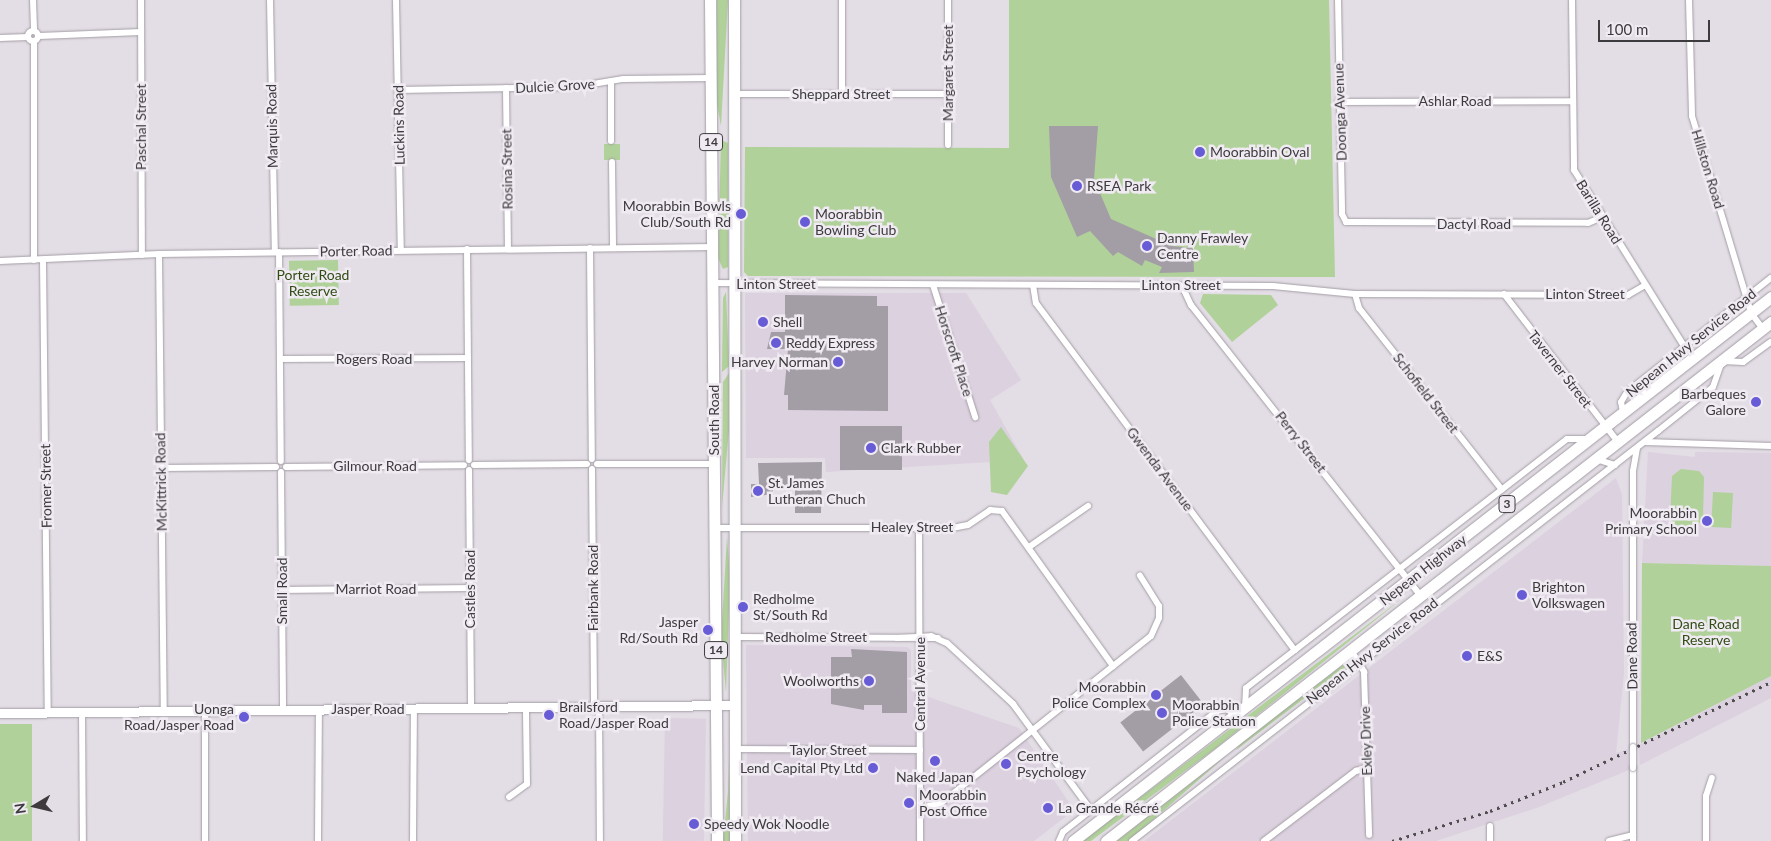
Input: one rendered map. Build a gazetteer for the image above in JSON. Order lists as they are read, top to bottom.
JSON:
{
  "streets": {
    "highway": [
      "14",
      "South Road",
      "3",
      "Nepean Highway"
    ],
    "main road": ["Jasper Road"],
    "street": [
      "Margaret Street",
      "Dulcie Grove",
      "Sheppard Street",
      "Ashlar Road",
      "Doonga Avenue",
      "Luckins Road",
      "Marquis Road",
      "Paschal Street",
      "Rosina Street",
      "Hillston Road",
      "Barilla Road",
      "Dactyl Road",
      "Porter Road",
      "Linton Street",
      "Nepean Hwy Service Road",
      "Horscroft Place",
      "Rogers Road",
      "Taverner Street",
      "Schofield Street",
      "Perry Street",
      "Gilmour Road",
      "Gwenda Avenue",
      "McKittrick Road",
      "Fromer Street",
      "Healey Street",
      "Fairbank Road",
      "Marriot Road",
      "Castles Road",
      "Small Road",
      "Redholme Street",
      "Dane Road",
      "Central Avenue",
      "Exley Drive",
      "Taylor Street"
    ]
  },
  "crossings": [
    ["Margaret Street", "Sheppard Street"],
    ["Dulcie Grove", "Luckins Road"],
    ["Dulcie Grove", "Rosina Street"],
    ["Dulcie Grove", "South Road"],
    ["Sheppard Street", "South Road"],
    ["Ashlar Road", "Doonga Avenue"],
    ["Ashlar Road", "Barilla Road"],
    ["Doonga Avenue", "Dactyl Road"],
    ["Luckins Road", "Porter Road"],
    ["Marquis Road", "Porter Road"],
    ["Paschal Street", "Porter Road"],
    ["Rosina Street", "Porter Road"],
    ["Hillston Road", "Nepean Hwy Service Road"],
    ["Hillston Road", "Nepean Highway"],
    ["Barilla Road", "Dactyl Road"],
    ["Barilla Road", "Linton Street"],
    ["Barilla Road", "Nepean Hwy Service Road"],
    ["Porter Road", "South Road"],
    ["Porter Road", "McKittrick Road"],
    ["Porter Road", "Fromer Street"],
    ["Porter Road", "Fairbank Road"],
    ["Porter Road", "Castles Road"],
    ["Linton Street", "Horscroft Place"],
    ["Linton Street", "Taverner Street"],
    ["Linton Street", "Schofield Street"],
    ["Linton Street", "South Road"],
    ["Linton Street", "Perry Street"],
    ["Linton Street", "Gwenda Avenue"],
    ["Nepean Hwy Service Road", "Nepean Highway"],
    ["Nepean Hwy Service Road", "Dane Road"],
    ["Nepean Hwy Service Road", "Exley Drive"],
    ["Rogers Road", "Castles Road"],
    ["Taverner Street", "Nepean Highway"],
    ["South Road", "Gilmour Road"],
    ["South Road", "Healey Street"],
    ["South Road", "Redholme Street"],
    ["South Road", "Jasper Road"],
    ["South Road", "Taylor Street"],
    ["Perry Street", "Nepean Highway"],
    ["Gilmour Road", "Fairbank Road"],
    ["Gilmour Road", "Castles Road"],
    ["McKittrick Road", "Jasper Road"],
    ["Fromer Street", "Jasper Road"],
    ["Healey Street", "Central Avenue"],
    ["Nepean Highway", "Exley Drive"],
    ["Fairbank Road", "Jasper Road"],
    ["Marriot Road", "Castles Road"],
    ["Marriot Road", "Small Road"],
    ["Castles Road", "Jasper Road"],
    ["Small Road", "Jasper Road"],
    ["Redholme Street", "Central Avenue"],
    ["Central Avenue", "Taylor Street"]
  ],
  "parks": ["Porter Road Reserve", "Dane Road Reserve"],
  "places": [
    "Moorabbin Oval",
    "RSEA Park",
    "Moorabbin Bowls Club/South Rd",
    "Moorabbin Bowling Club",
    "Danny Frawley Centre",
    "Shell",
    "Reddy Express",
    "Harvey Norman",
    "Barbeques Galore",
    "Clark Rubber",
    "St. James Lutheran Chuch",
    "Moorabbin Primary School",
    "Brighton Volkswagen",
    "Redholme St/South Rd",
    "Jasper Rd/South Rd",
    "E&S",
    "Woolworths",
    "Moorabbin Police Complex",
    "Moorabbin Police Station",
    "Brailsford Road/Jasper Road",
    "Uonga Road/Jasper Road",
    "Naked Japan",
    "Centre Psychology",
    "Lend Capital Pty Ltd",
    "Moorabbin Post Office",
    "La Grande Récré",
    "Speedy Wok Noodle"
  ],
  "scale_bar": "100 m",
  "north": "left"
}
